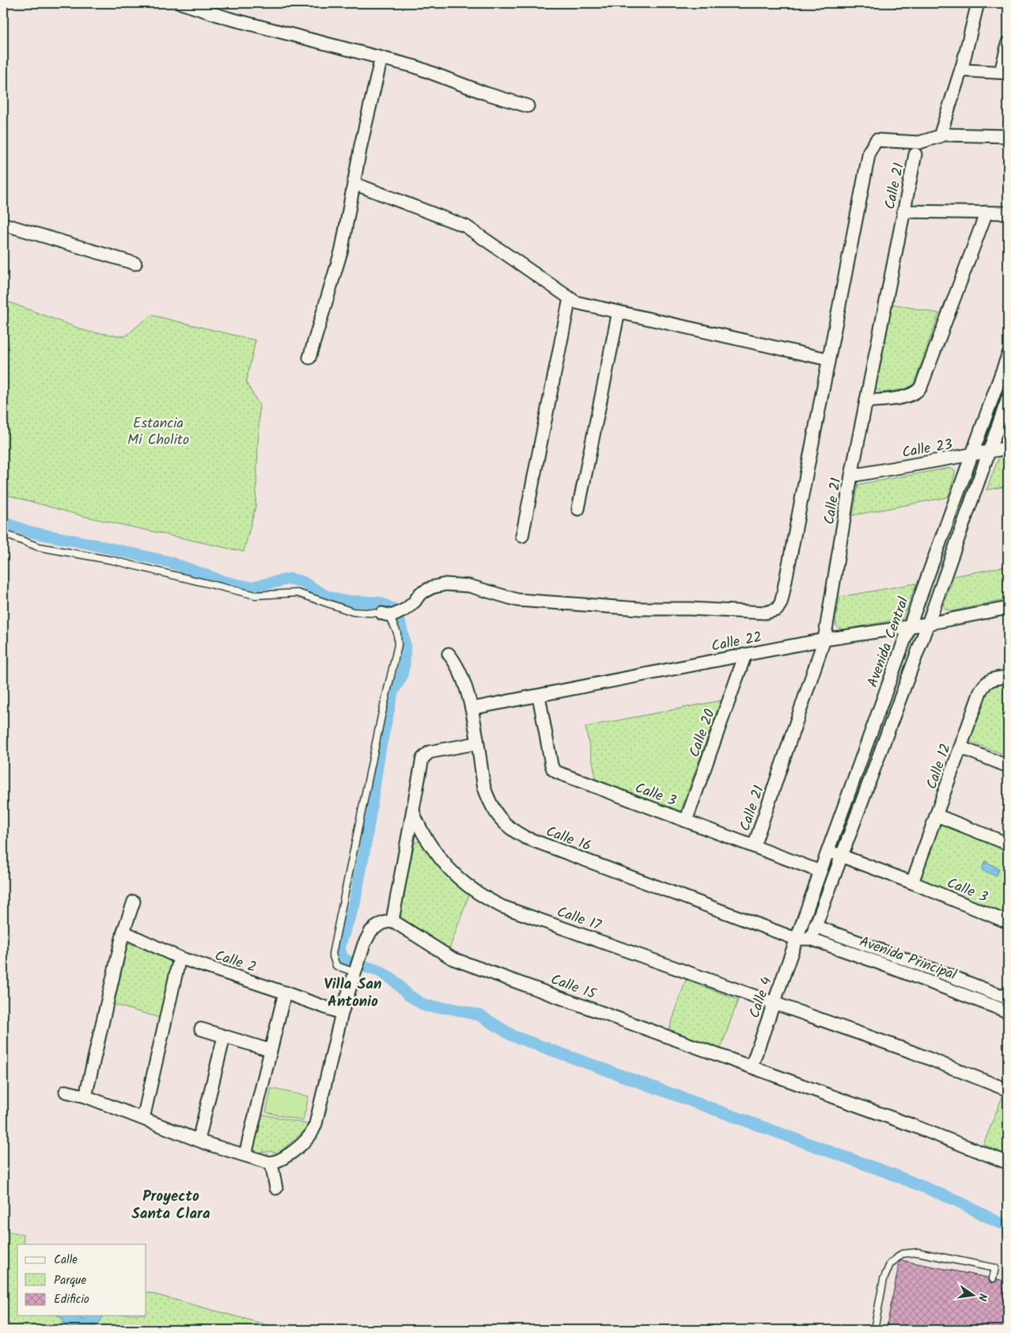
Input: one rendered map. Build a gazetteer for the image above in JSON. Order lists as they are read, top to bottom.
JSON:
{
  "streets": {
    "street": [
      "Calle 21",
      "Calle 23",
      "Calle 22",
      "Avenida Central",
      "Calle 20",
      "Calle 12",
      "Calle 3",
      "Calle 16",
      "Calle 17",
      "Avenida Principal",
      "Calle 2",
      "Calle 15",
      "Calle 4"
    ]
  },
  "crossings": [
    ["Calle 21", "Calle 23"],
    ["Calle 21", "Calle 22"],
    ["Calle 21", "Calle 3"],
    ["Calle 23", "Avenida Central"],
    ["Calle 22", "Avenida Central"],
    ["Calle 22", "Calle 20"],
    ["Calle 22", "Calle 3"],
    ["Calle 22", "Calle 16"],
    ["Avenida Central", "Calle 3"],
    ["Avenida Central", "Calle 16"],
    ["Avenida Central", "Avenida Principal"],
    ["Avenida Central", "Calle 4"],
    ["Calle 20", "Calle 3"],
    ["Calle 12", "Calle 3"],
    ["Calle 16", "Avenida Principal"],
    ["Calle 16", "Calle 4"],
    ["Calle 17", "Calle 4"],
    ["Avenida Principal", "Calle 4"],
    ["Calle 15", "Calle 4"]
  ],
  "districts": ["Villa San Antonio", "Proyecto Santa Clara"],
  "parks": ["Estancia Mi Cholito"],
  "legend": ["Calle", "Parque", "Edificio"],
  "north": "right"
}
